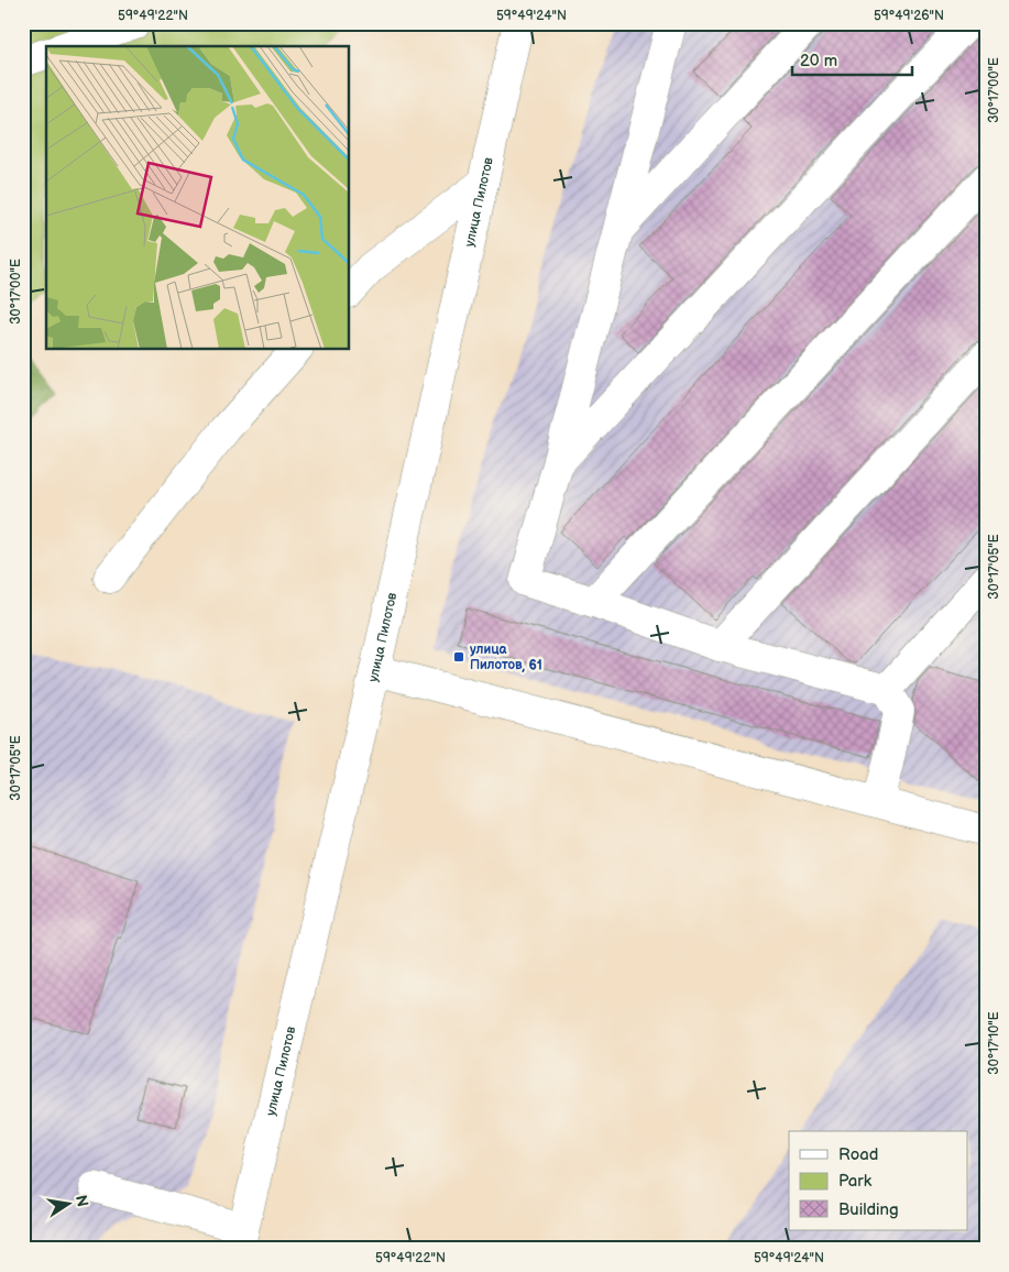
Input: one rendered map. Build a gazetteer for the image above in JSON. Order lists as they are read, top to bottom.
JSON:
{
  "streets": {
    "street": ["улица Пилотов"]
  },
  "places": {
    "transit": ["улица Пилотов, 61"]
  },
  "legend": ["Road", "Park", "Building"],
  "scale_bar": "20 m",
  "north": "right",
  "coordinates": [
    "59°49'22\"N",
    "59°49'24\"N",
    "59°49'26\"N",
    "30°17'00\"E",
    "30°17'05\"E",
    "30°17'10\"E"
  ]
}
